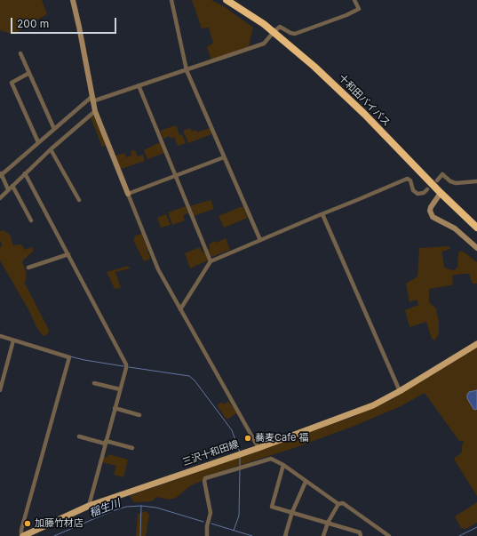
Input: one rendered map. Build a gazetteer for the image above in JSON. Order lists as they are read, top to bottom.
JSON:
{
  "streets": {
    "highway": ["十和田バイパス"],
    "main road": ["三沢十和田線"]
  },
  "water": ["稲生川"],
  "places": ["蕎麦Cafe 福", "加藤竹材店"],
  "scale_bar": "200 m"
}
